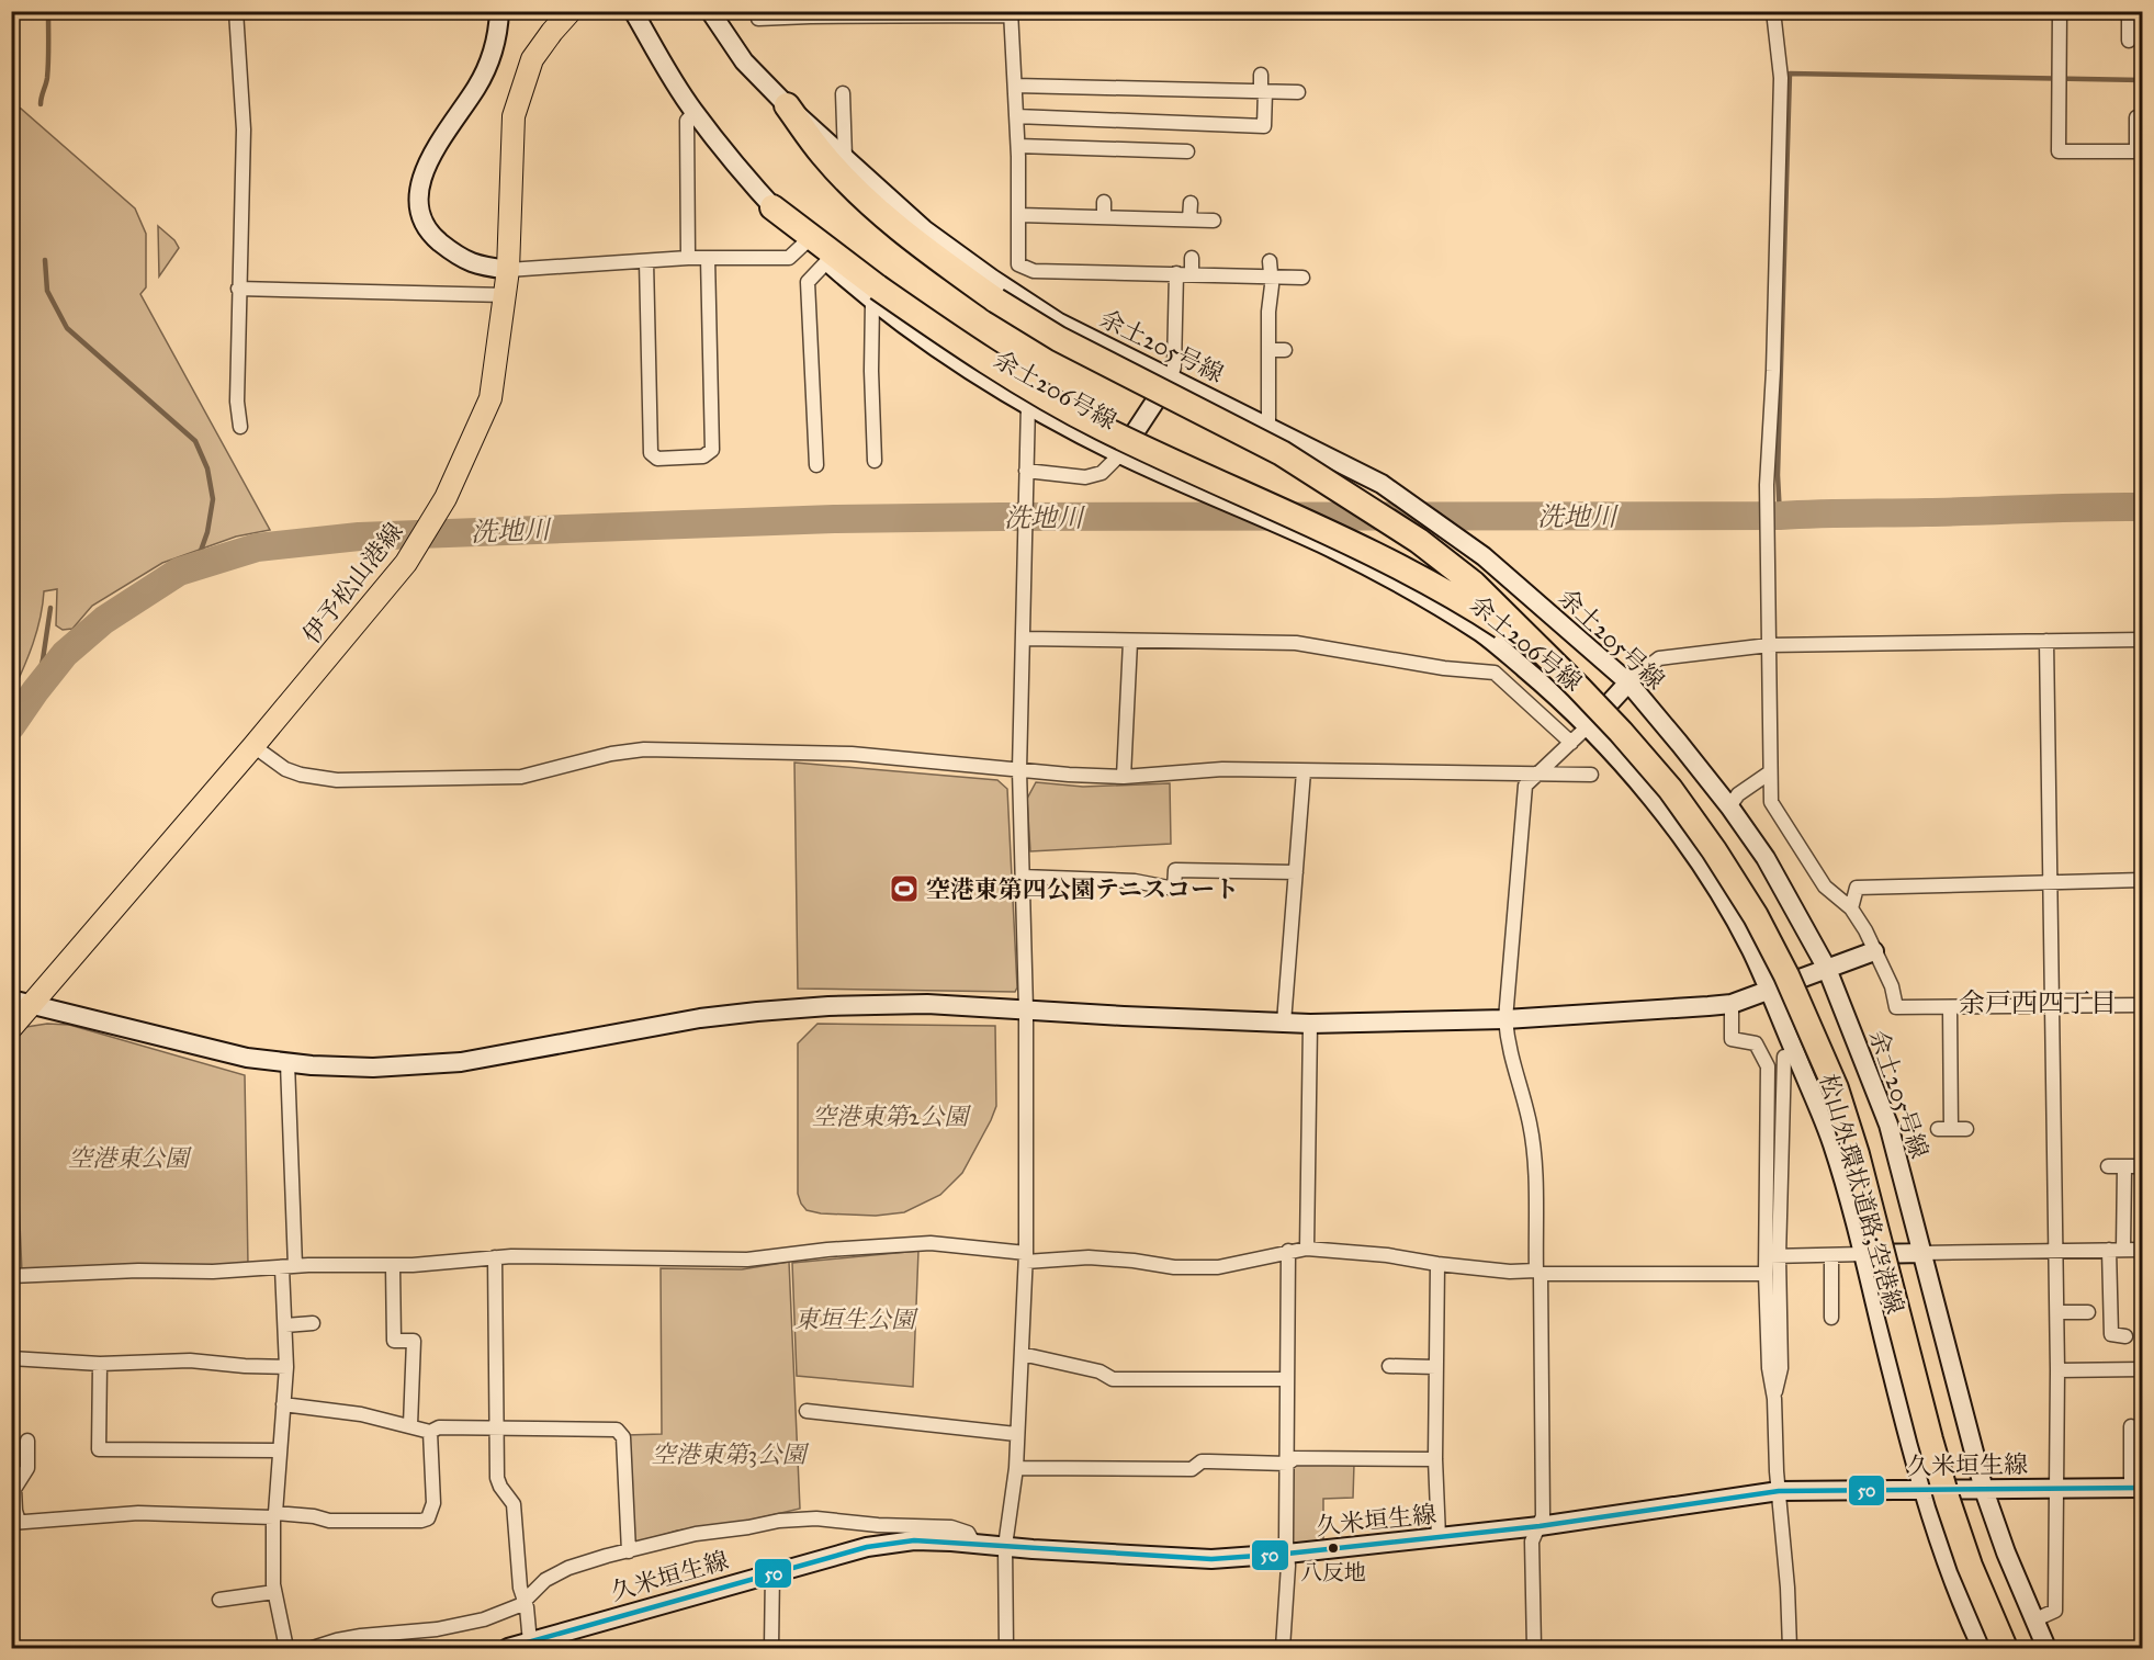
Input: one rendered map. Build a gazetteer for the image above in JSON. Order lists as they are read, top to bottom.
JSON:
{
  "streets": {
    "highway": ["松山外環状道路;空港線"],
    "main road": ["伊予松山港線"],
    "street": ["余土205号線", "余土206号線", "久米垣生線"]
  },
  "crossings": [
    ["余土205号線", "久米垣生線"],
    ["余土206号線", "久米垣生線"]
  ],
  "districts": ["余戸西四丁目"],
  "water": ["洗地川"],
  "parks": [
    "空港東第2公園",
    "空港東公園",
    "東垣生公園",
    "空港東第3公園"
  ],
  "places": {
    "sports": ["空港東第四公園テニスコート"],
    "other": ["八反地"]
  },
  "lines": ["transit line 50"]
}
